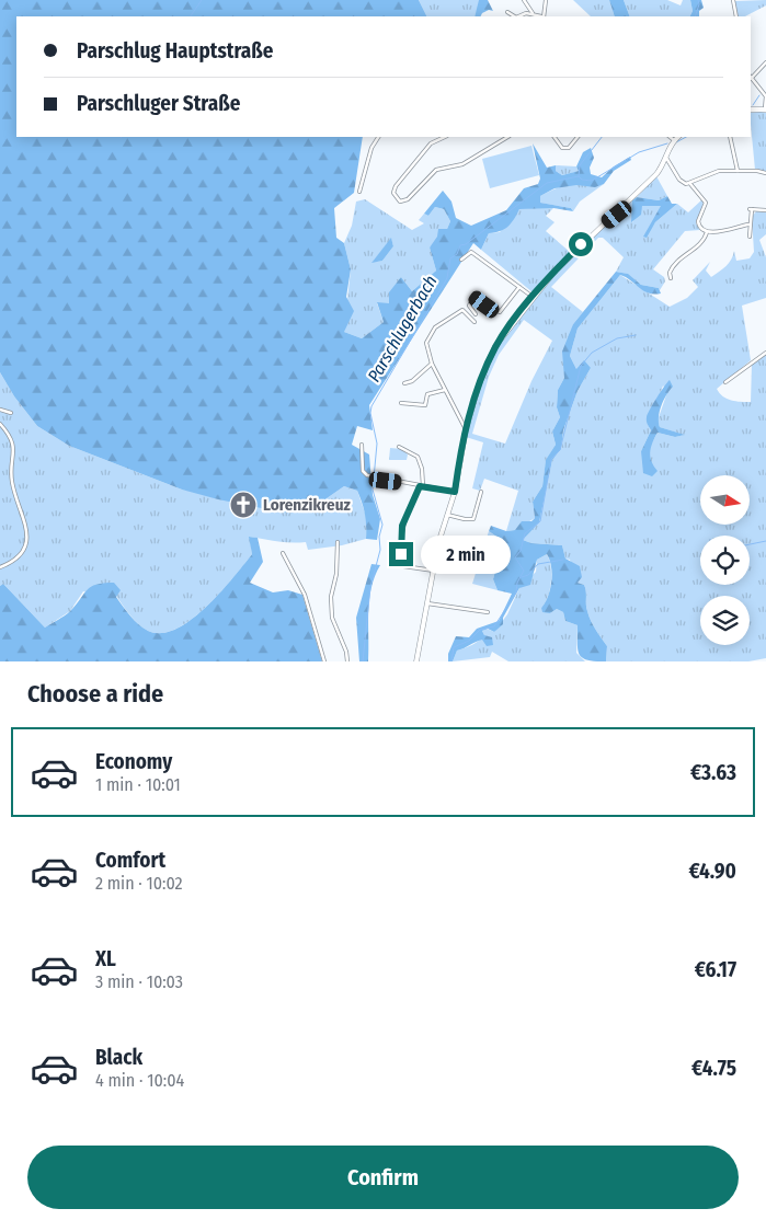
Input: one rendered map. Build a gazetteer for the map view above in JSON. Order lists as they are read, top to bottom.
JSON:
{
  "water": ["Parschlugerbach"],
  "places": {
    "church": ["Lorenzikreuz"]
  },
  "north": "right",
  "page": {
    "banner": ["Parschlug Hauptstraße", "Parschluger Straße"],
    "bubble": "2 min",
    "heading": "Choose a ride",
    "list": [
      {
        "name": "Economy",
        "note": "1 min · 10:01",
        "value": "€3.63"
      },
      {
        "name": "Comfort",
        "note": "2 min · 10:02",
        "value": "€4.90"
      },
      {
        "name": "XL",
        "note": "3 min · 10:03",
        "value": "€6.17"
      },
      {
        "name": "Black",
        "note": "4 min · 10:04",
        "value": "€4.75"
      }
    ],
    "buttons": "Confirm"
  }
}
